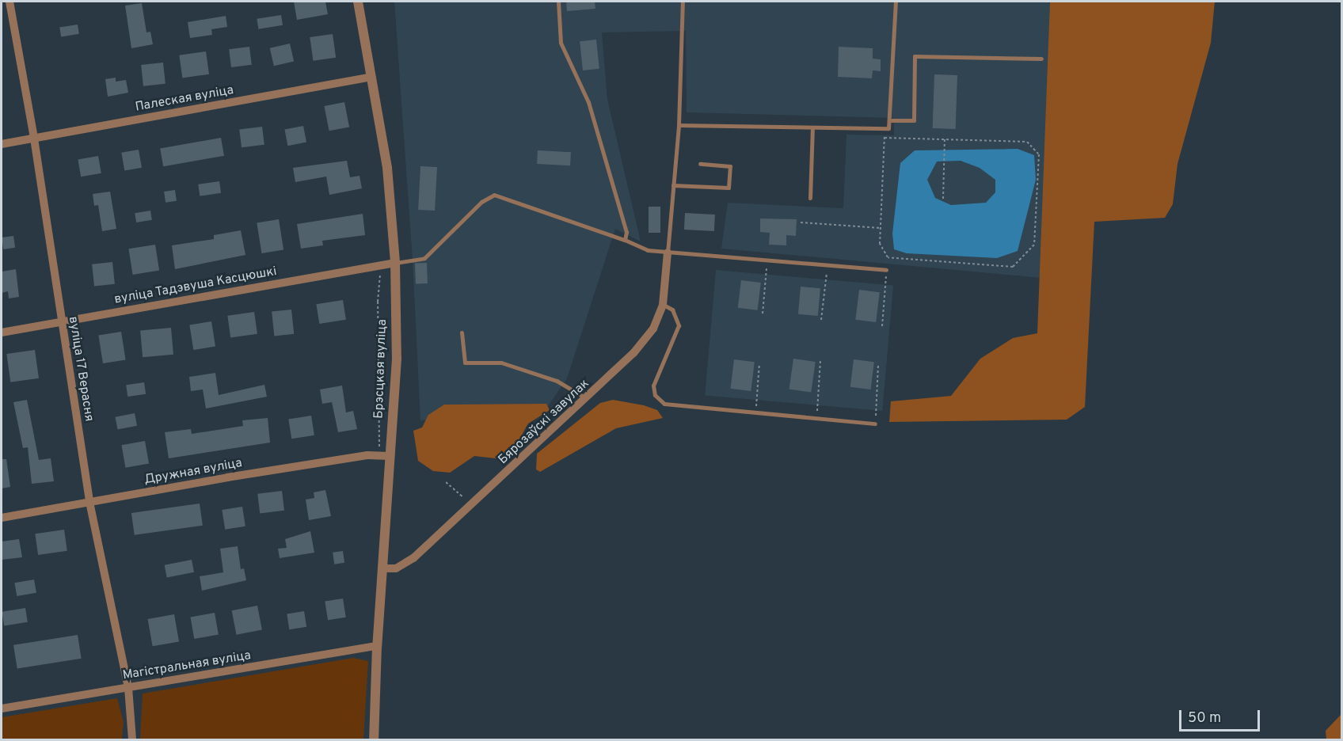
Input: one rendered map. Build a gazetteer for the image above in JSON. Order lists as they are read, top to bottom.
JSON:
{
  "streets": {
    "street": [
      "Палеская вуліца",
      "вуліца Тадэвуша Касцюшкі",
      "вуліца 17 Верасня",
      "Брэсцкая вуліца",
      "Бярозаўскі завулак",
      "Дружная вуліца",
      "Магістральная вуліца"
    ]
  },
  "crossings": [
    ["Палеская вуліца", "вуліца 17 Верасня"],
    ["Палеская вуліца", "Брэсцкая вуліца"],
    ["вуліца Тадэвуша Касцюшкі", "вуліца 17 Верасня"],
    ["вуліца Тадэвуша Касцюшкі", "Брэсцкая вуліца"],
    ["вуліца 17 Верасня", "Дружная вуліца"],
    ["вуліца 17 Верасня", "Магістральная вуліца"],
    ["Брэсцкая вуліца", "Бярозаўскі завулак"],
    ["Брэсцкая вуліца", "Дружная вуліца"],
    ["Брэсцкая вуліца", "Магістральная вуліца"]
  ],
  "scale_bar": "50 m"
}
